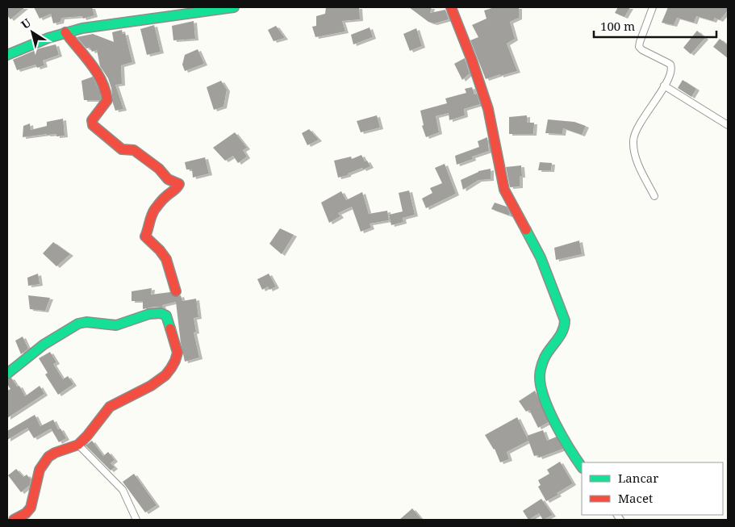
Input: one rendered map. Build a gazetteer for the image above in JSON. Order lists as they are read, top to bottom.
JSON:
{
  "legend": ["Lancar", "Macet"],
  "scale_bar": "100 m",
  "north": "top left"
}
